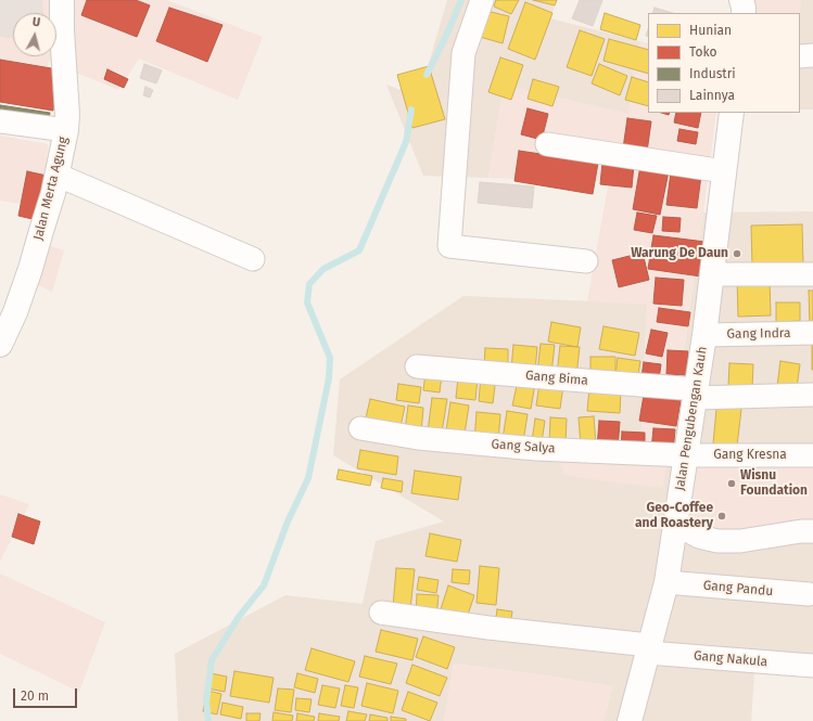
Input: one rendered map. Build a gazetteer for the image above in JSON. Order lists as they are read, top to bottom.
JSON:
{
  "streets": {
    "street": [
      "Jalan Merta Agung",
      "Gang Indra",
      "Gang Bima",
      "Jalan Pengubengan Kauh",
      "Gang Salya",
      "Gang Kresna",
      "Gang Pandu",
      "Gang Nakula"
    ]
  },
  "crossings": [
    ["Gang Indra", "Jalan Pengubengan Kauh"],
    ["Gang Bima", "Jalan Pengubengan Kauh"],
    ["Jalan Pengubengan Kauh", "Gang Salya"],
    ["Jalan Pengubengan Kauh", "Gang Kresna"],
    ["Jalan Pengubengan Kauh", "Gang Pandu"],
    ["Jalan Pengubengan Kauh", "Gang Nakula"],
    ["Gang Salya", "Gang Kresna"]
  ],
  "places": ["Warung De Daun", "Wisnu Foundation", "Geo-Coffee and Roastery"],
  "legend": [
    "Hunian",
    "Toko",
    "Industri",
    "Lainnya"
  ],
  "scale_bar": "20 m",
  "north": "top"
}
